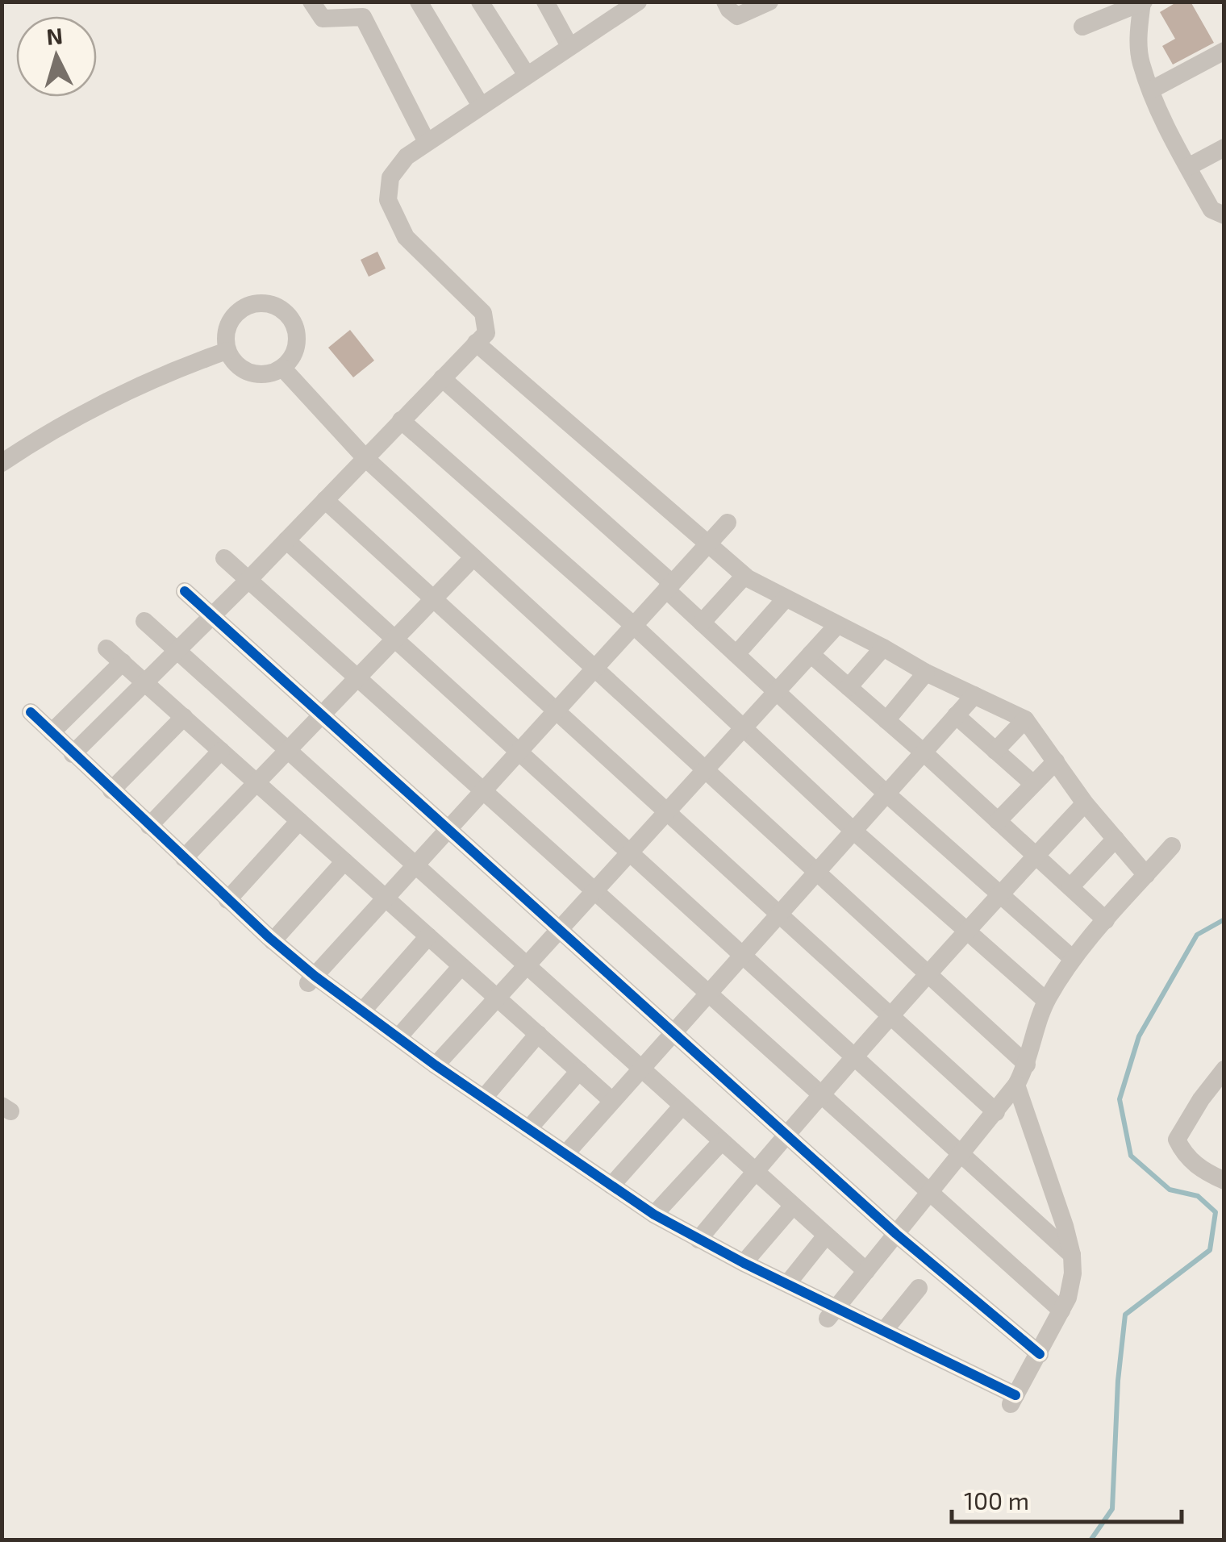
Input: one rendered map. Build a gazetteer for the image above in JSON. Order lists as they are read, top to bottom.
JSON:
{
  "scale_bar": "100 m",
  "north": "top"
}
